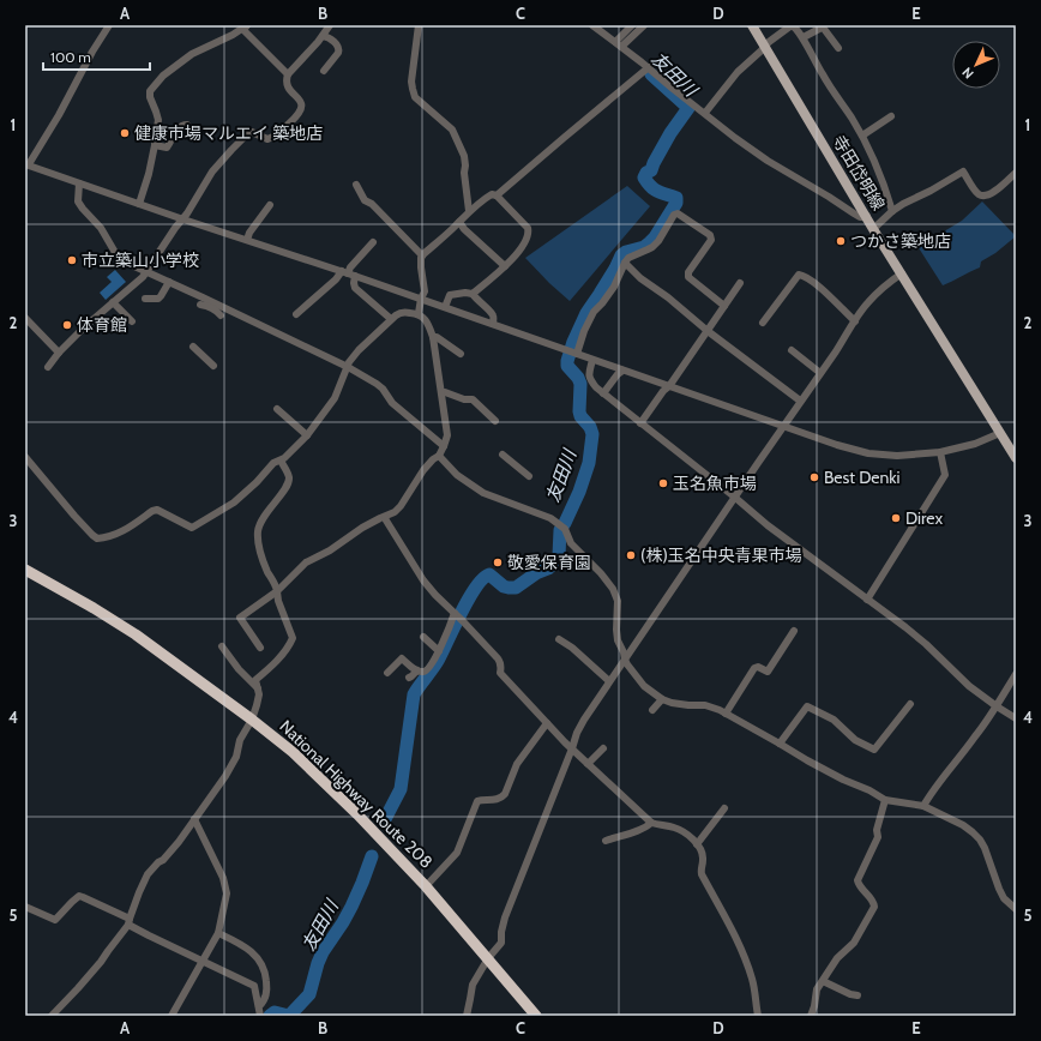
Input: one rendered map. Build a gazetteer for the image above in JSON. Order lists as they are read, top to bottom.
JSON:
{
  "streets": {
    "highway": ["National Highway Route 208"],
    "main road": ["寺田岱明線"]
  },
  "water": ["友田川"],
  "places": [
    "健康市場マルエイ 築地店",
    "つかさ築地店",
    "市立築山小学校",
    "体育館",
    "Best Denki",
    "玉名魚市場",
    "Direx",
    "(株)玉名中央青果市場",
    "敬愛保育園"
  ],
  "scale_bar": "100 m",
  "north": "bottom left",
  "grid": {
    "columns": [
      "A",
      "B",
      "C",
      "D",
      "E"
    ],
    "rows": [
      "1",
      "2",
      "3",
      "4",
      "5"
    ]
  }
}
